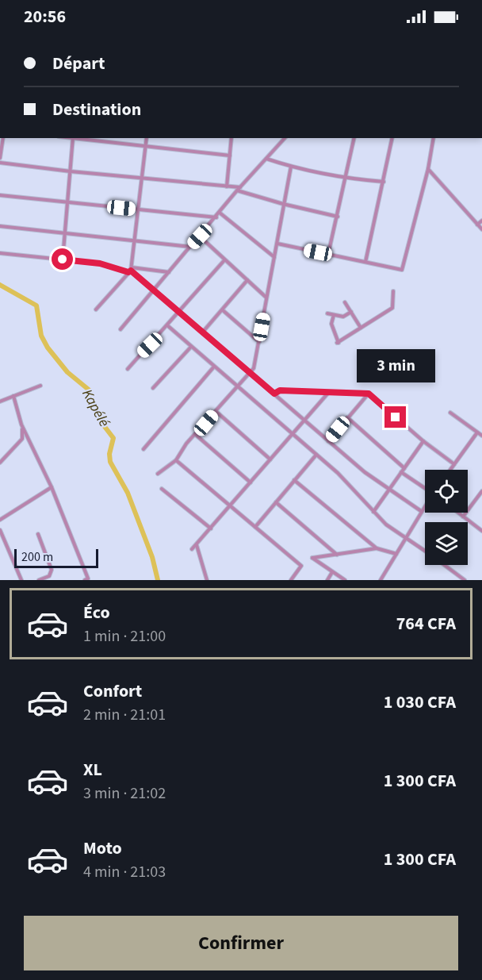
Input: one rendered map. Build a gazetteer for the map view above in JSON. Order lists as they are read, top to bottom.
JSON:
{
  "water": ["Kapélé"],
  "scale_bar": "200 m",
  "page": {
    "status": "20:56",
    "banner": ["Départ", "Destination"],
    "bubble": "3 min",
    "scale": "200 m",
    "list": [
      {
        "name": "Éco",
        "note": "1 min · 21:00",
        "value": "764 CFA"
      },
      {
        "name": "Confort",
        "note": "2 min · 21:01",
        "value": "1 030 CFA"
      },
      {
        "name": "XL",
        "note": "3 min · 21:02",
        "value": "1 300 CFA"
      },
      {
        "name": "Moto",
        "note": "4 min · 21:03",
        "value": "1 300 CFA"
      }
    ],
    "buttons": "Confirmer"
  }
}
